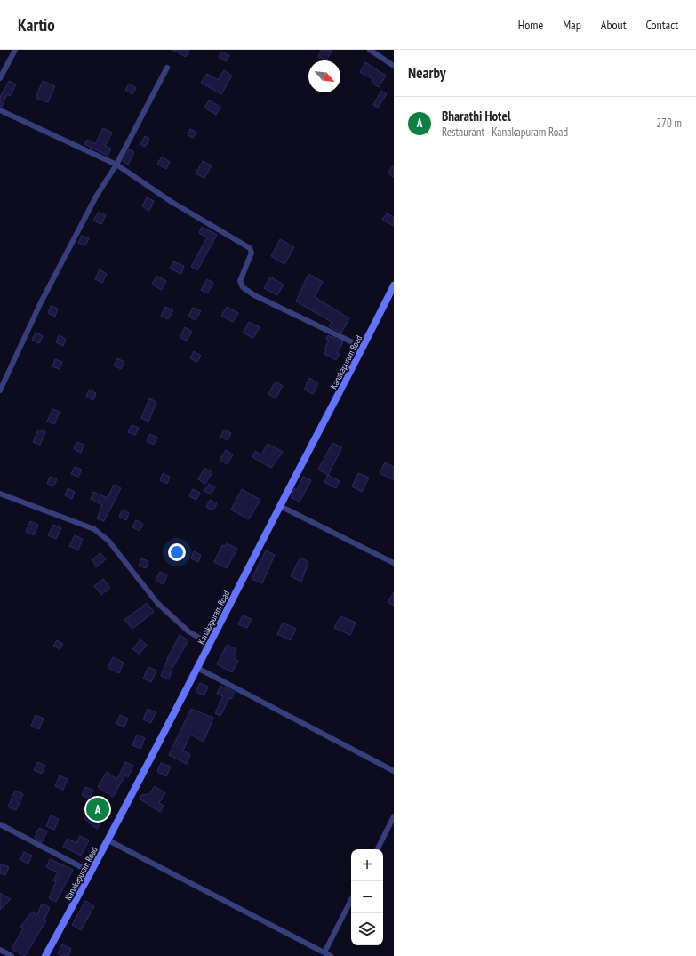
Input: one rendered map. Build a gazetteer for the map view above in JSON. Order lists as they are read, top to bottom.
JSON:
{
  "streets": {
    "street": ["Kanakapuram Road"]
  },
  "north": "bottom right",
  "page": {
    "header": "Kartio",
    "nav": [
      "Home",
      "Map",
      "About",
      "Contact"
    ],
    "heading": "Nearby",
    "list": [
      {
        "mark": "A",
        "name": "Bharathi Hotel",
        "note": "Restaurant · Kanakapuram Road",
        "value": "270 m"
      }
    ],
    "pins": "A",
    "map_buttons": ["+", "−"]
  }
}
